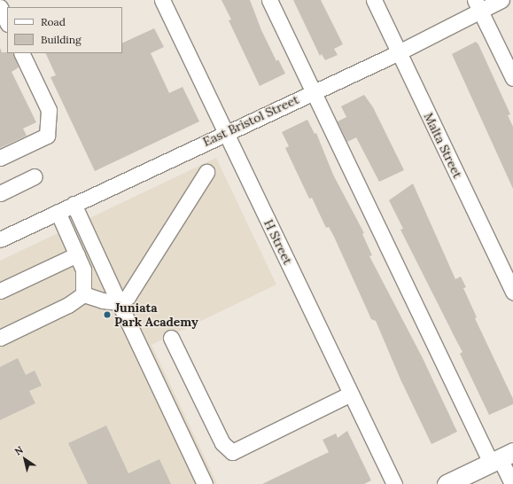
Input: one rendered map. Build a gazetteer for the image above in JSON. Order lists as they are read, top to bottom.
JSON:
{
  "streets": {
    "street": ["East Bristol Street", "Malta Street", "H Street"]
  },
  "crossings": [
    ["East Bristol Street", "Malta Street"],
    ["East Bristol Street", "H Street"]
  ],
  "places": ["Juniata Park Academy"],
  "legend": ["Road", "Building"],
  "north": "top left"
}
